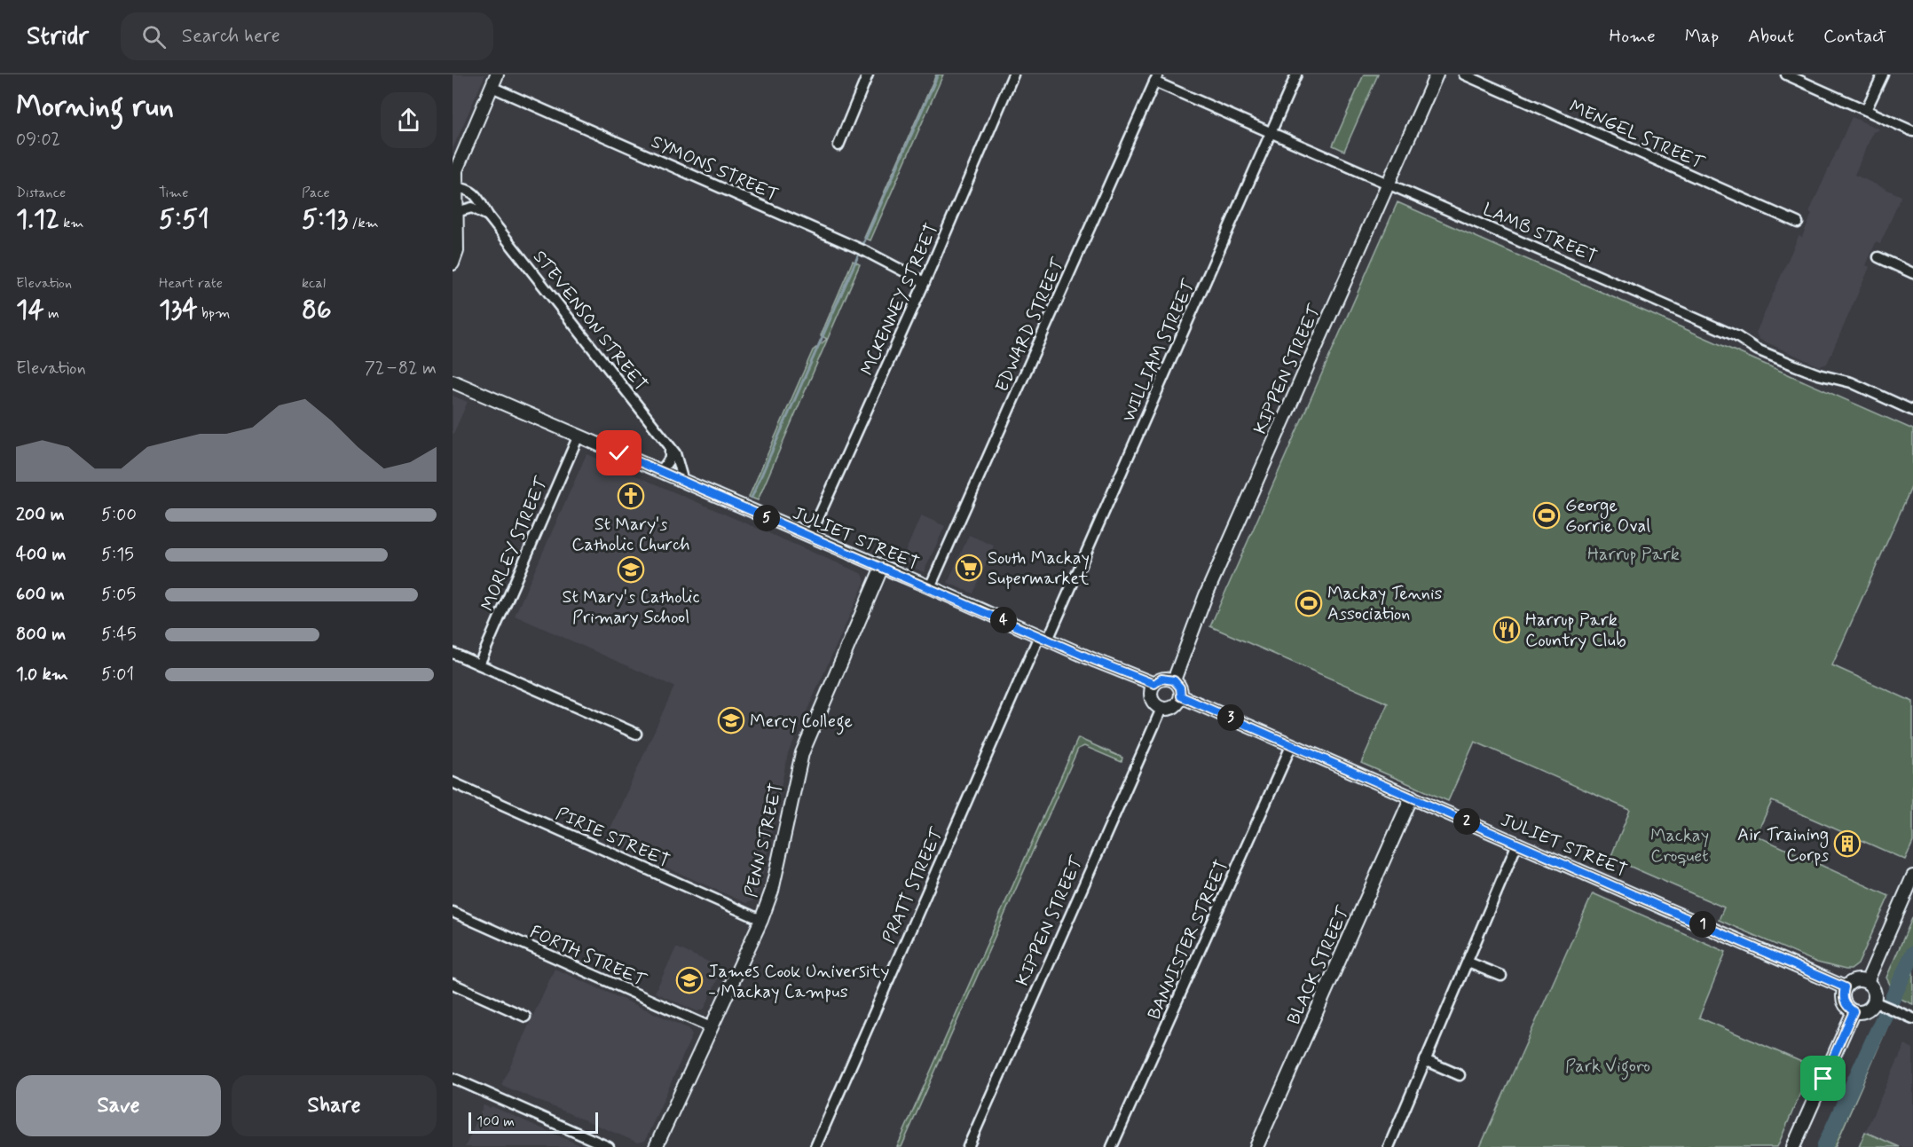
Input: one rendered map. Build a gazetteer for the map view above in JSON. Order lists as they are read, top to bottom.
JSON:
{
  "streets": {
    "street": [
      "MENGEL STREET",
      "SYMONS STREET",
      "LAMB STREET",
      "MCKENNEY STREET",
      "STEVENSON STREET",
      "EDWARD STREET",
      "WILLIAM STREET",
      "KIPPEN STREET",
      "JULIET STREET",
      "MORLEY STREET",
      "PIRIE STREET",
      "PENN STREET",
      "PRATT STREET",
      "BANNISTER STREET",
      "FORTH STREET",
      "BLACK STREET"
    ]
  },
  "crossings": [
    ["SYMONS STREET", "MCKENNEY STREET"],
    ["LAMB STREET", "EDWARD STREET"],
    ["LAMB STREET", "WILLIAM STREET"],
    ["LAMB STREET", "KIPPEN STREET"],
    ["MCKENNEY STREET", "JULIET STREET"],
    ["STEVENSON STREET", "JULIET STREET"],
    ["EDWARD STREET", "JULIET STREET"],
    ["WILLIAM STREET", "JULIET STREET"],
    ["WILLIAM STREET", "PRATT STREET"],
    ["KIPPEN STREET", "JULIET STREET"],
    ["JULIET STREET", "MORLEY STREET"],
    ["JULIET STREET", "PENN STREET"],
    ["JULIET STREET", "PRATT STREET"],
    ["JULIET STREET", "BANNISTER STREET"],
    ["JULIET STREET", "BLACK STREET"],
    ["PIRIE STREET", "PENN STREET"],
    ["PENN STREET", "FORTH STREET"]
  ],
  "parks": ["Harrup Park", "Mackay Croquet", "Park Vigoro"],
  "places": {
    "church": ["St Mary's Catholic Church"],
    "sports": ["George Gorrie Oval", "Mackay Tennis Association"],
    "supermarket": ["South Mackay Supermarket"],
    "school or university": ["St Mary's Catholic Primary School", "Mercy College", "James Cook University - Mackay Campus"],
    "restaurant": ["Harrup Park Country Club"],
    "building": ["Air Training Corps"]
  },
  "scale_bar": "100 m",
  "page": {
    "header": "Stridr",
    "search": "Search here",
    "nav": [
      "Home",
      "Map",
      "About",
      "Contact"
    ],
    "heading": ["Morning run", "09:02"],
    "stats": [
      ["Distance", "1.12 km"],
      ["Time", "5:51"],
      ["Pace", "5:13 /km"],
      ["Elevation", "14 m"],
      ["Heart rate", "134 bpm"],
      ["kcal", "86"]
    ],
    "chart": ["Elevation", "72–82 m"],
    "list": [
      {
        "name": "200 m",
        "note": "5:00"
      },
      {
        "name": "400 m",
        "note": "5:15"
      },
      {
        "name": "600 m",
        "note": "5:05"
      },
      {
        "name": "800 m",
        "note": "5:45"
      },
      {
        "name": "1.0 km",
        "note": "5:01"
      }
    ],
    "pins": [
      "5",
      "4",
      "3",
      "2",
      "1"
    ],
    "buttons": ["Save", "Share"],
    "scale": "100 m"
  }
}
